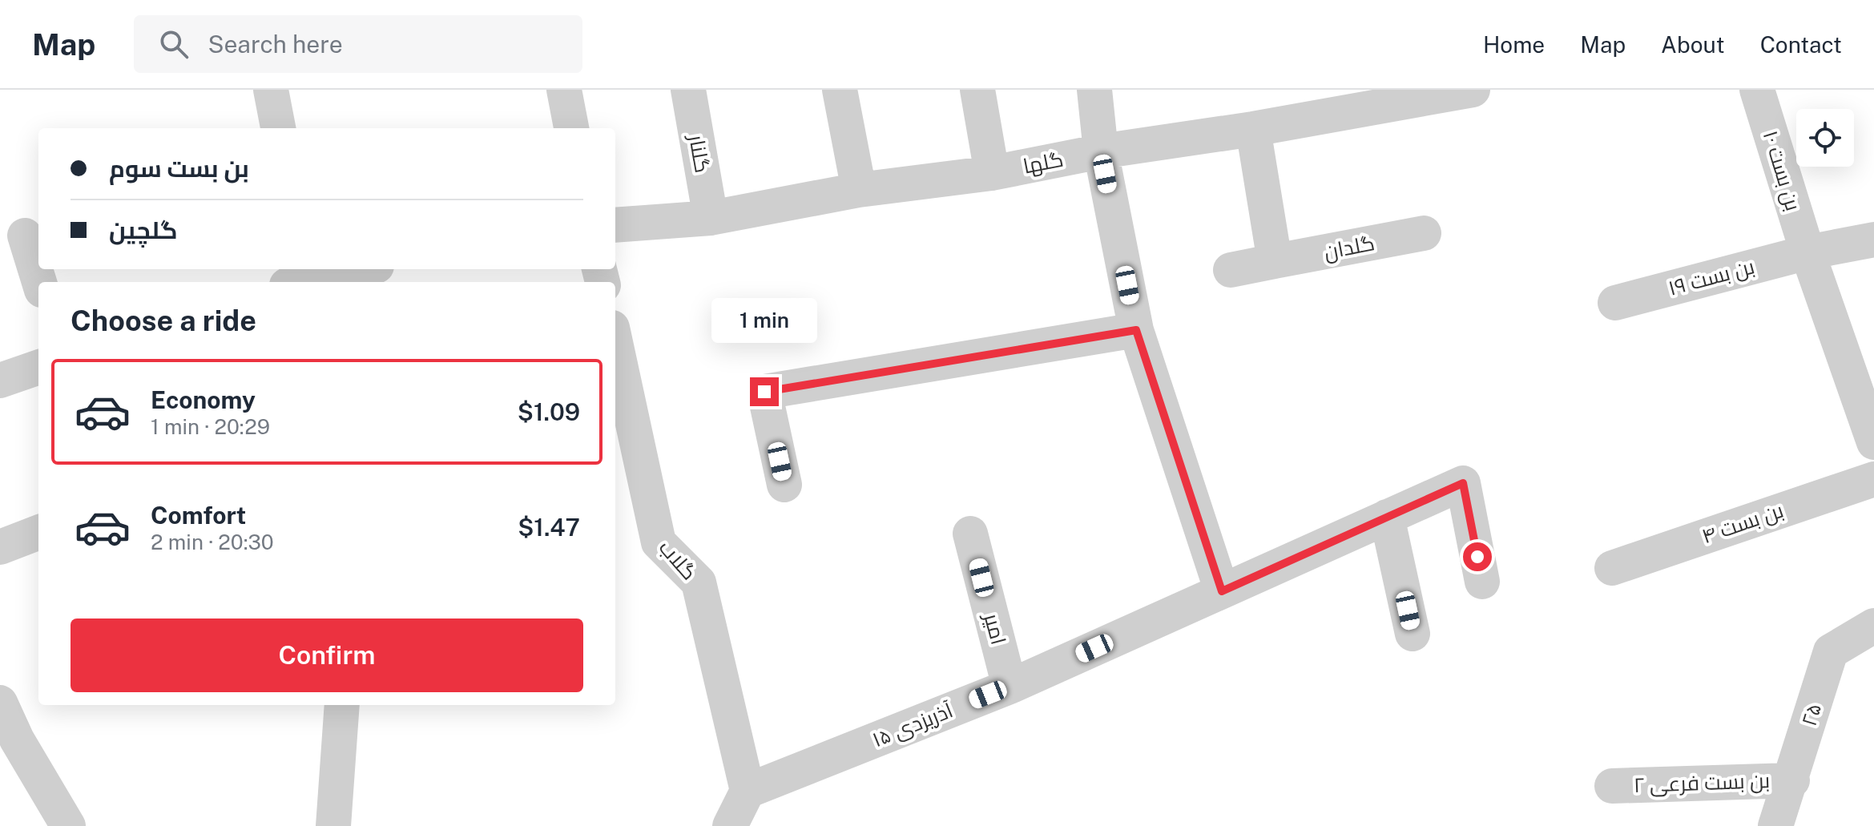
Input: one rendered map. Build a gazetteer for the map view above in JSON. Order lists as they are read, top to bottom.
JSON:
{
  "streets": {
    "street": [
      "گلنار",
      "گلها",
      "بن بست ۱۰",
      "گلدان",
      "بن بست ۱۹",
      "بن بست ۴",
      "گلاب",
      "امیر",
      "۲۵",
      "۱۵ آذریزدی",
      "بن بست فرعی ۲"
    ]
  },
  "crossings": [
    ["گلنار", "گلها"],
    ["بن بست ۱۰", "بن بست ۱۹"],
    ["گلاب", "۱۵ آذریزدی"],
    ["امیر", "۱۵ آذریزدی"],
    ["۲۵", "بن بست فرعی ۲"]
  ],
  "page": {
    "header": "Map",
    "search": "Search here",
    "nav": [
      "Home",
      "Map",
      "About",
      "Contact"
    ],
    "banner": ["بن بست سوم", "گلچین"],
    "heading": "Choose a ride",
    "bubble": "1 min",
    "list": [
      {
        "name": "Economy",
        "note": "1 min · 20:29",
        "value": "$1.09"
      },
      {
        "name": "Comfort",
        "note": "2 min · 20:30",
        "value": "$1.47"
      }
    ],
    "buttons": "Confirm"
  }
}
